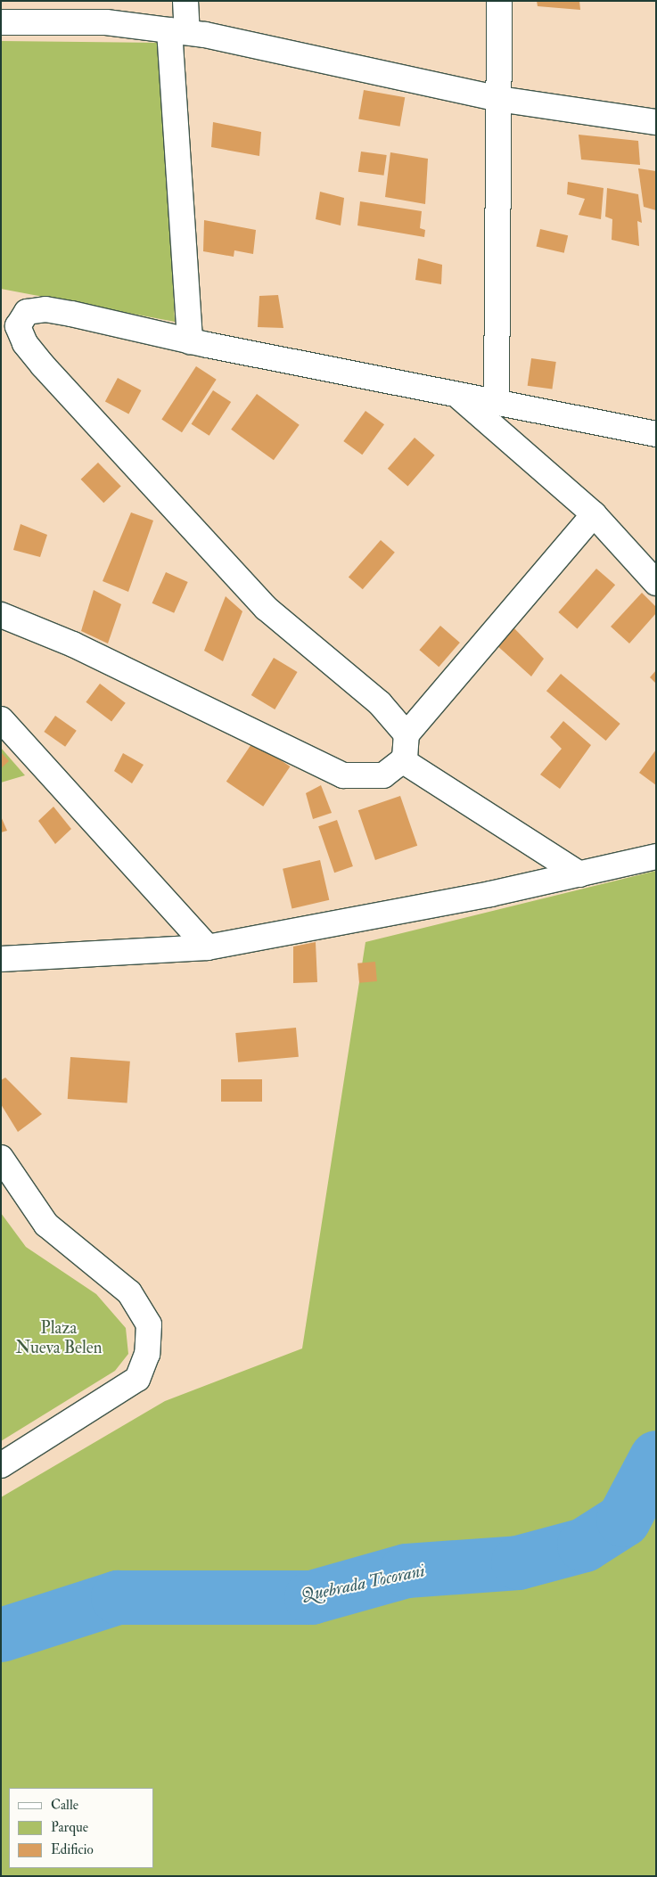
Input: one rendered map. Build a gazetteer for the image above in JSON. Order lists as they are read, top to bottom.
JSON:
{
  "water": ["Quebrada Tocorani"],
  "parks": ["Plaza Nueva Belen"],
  "legend": ["Calle", "Parque", "Edificio"]
}
